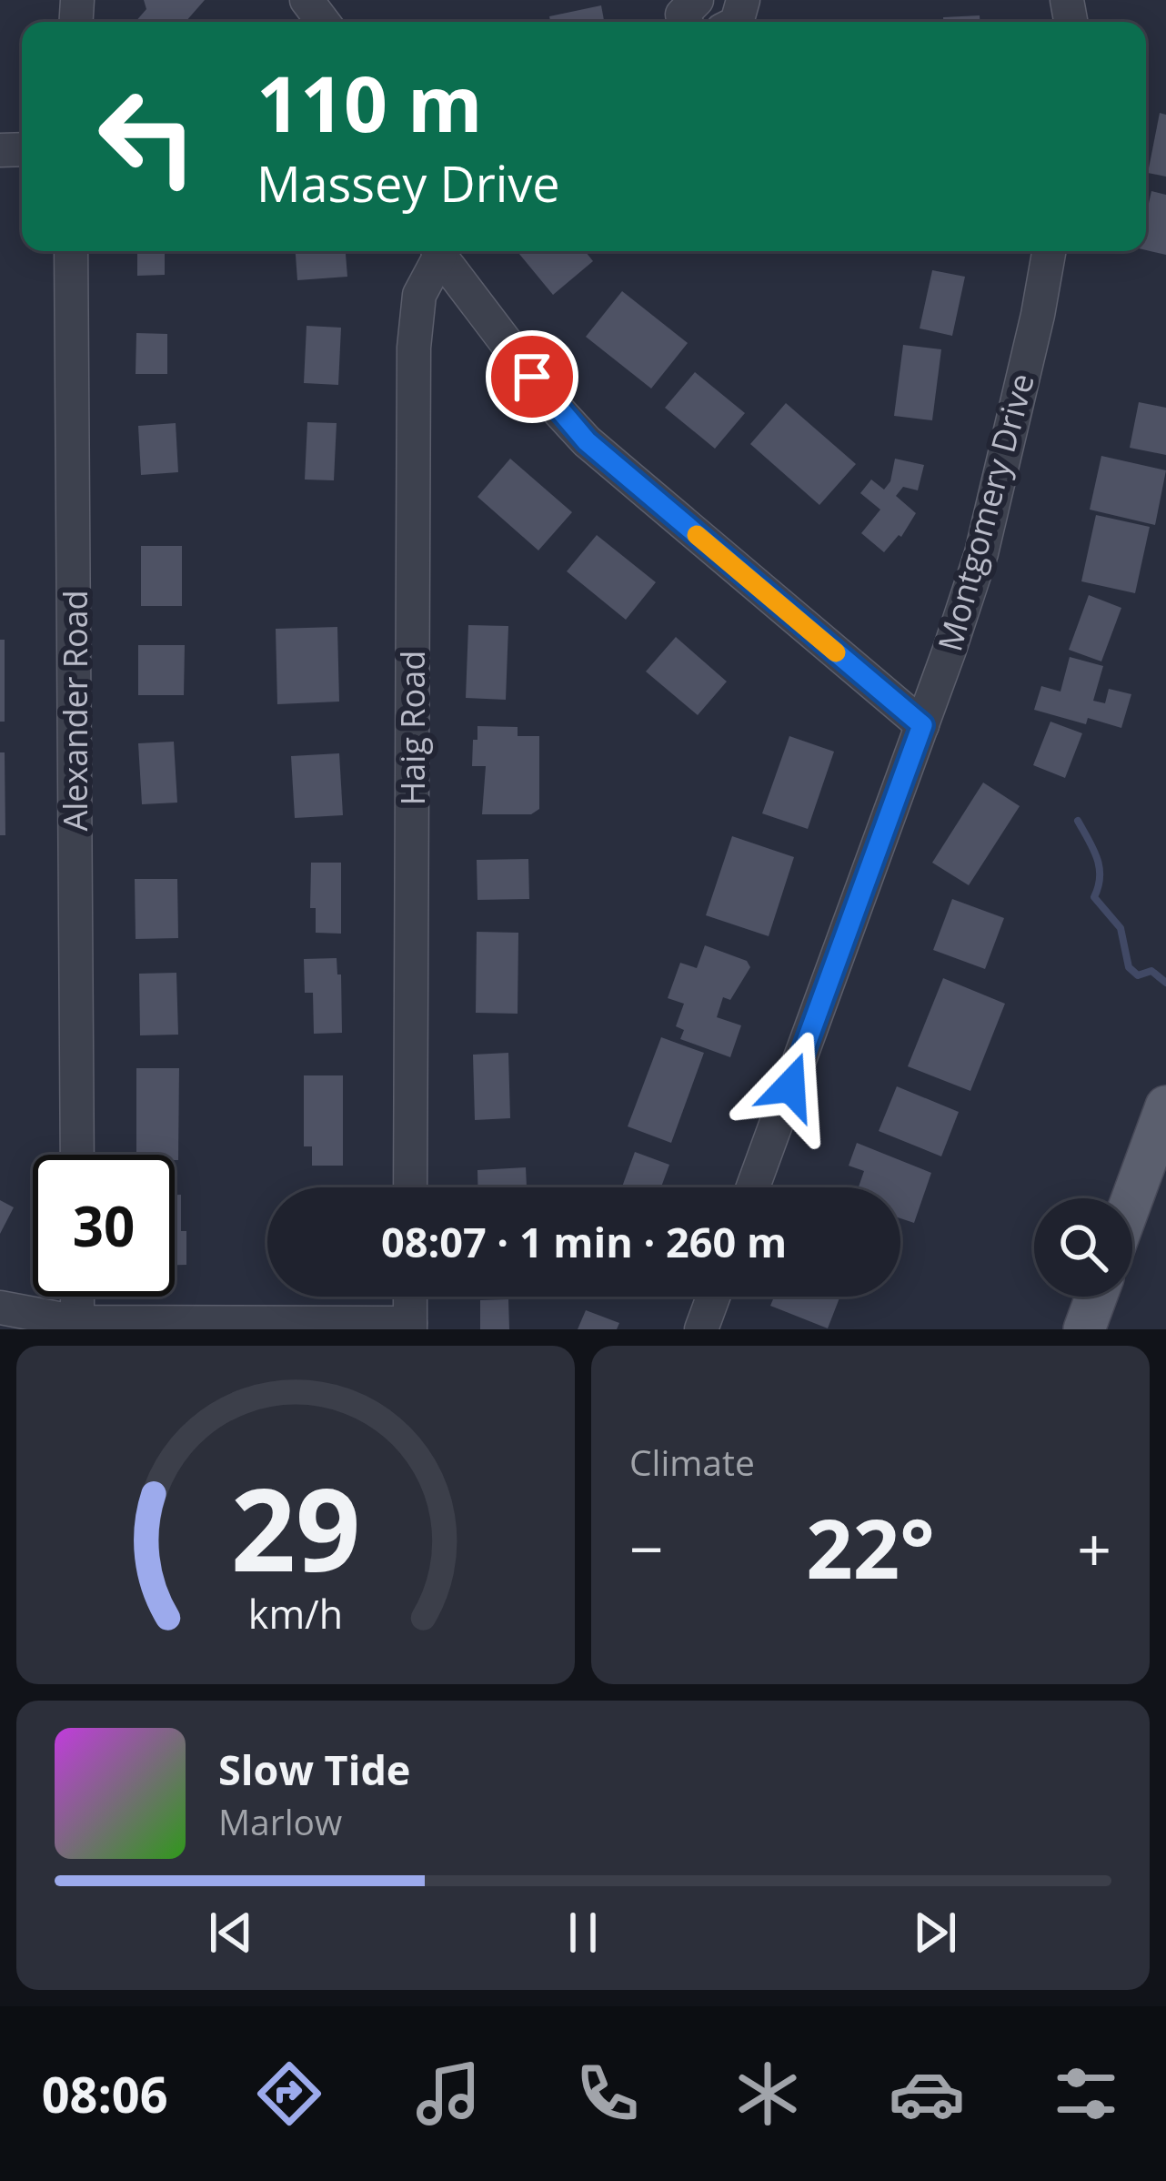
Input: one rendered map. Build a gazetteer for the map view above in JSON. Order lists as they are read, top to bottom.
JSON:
{
  "streets": {
    "street": ["Montgomery Drive", "Alexander Road", "Haig Road"]
  },
  "page": {
    "turn": ["110 m", "Massey Drive"],
    "limit": "30",
    "trip": "08:07 · 1 min · 260 m",
    "tile": "Climate",
    "heat": ["−", "22°", "+"],
    "song": ["Slow Tide", "Marlow"],
    "tabs": "08:06",
    "gauge": ["29", "km/h"]
  }
}
